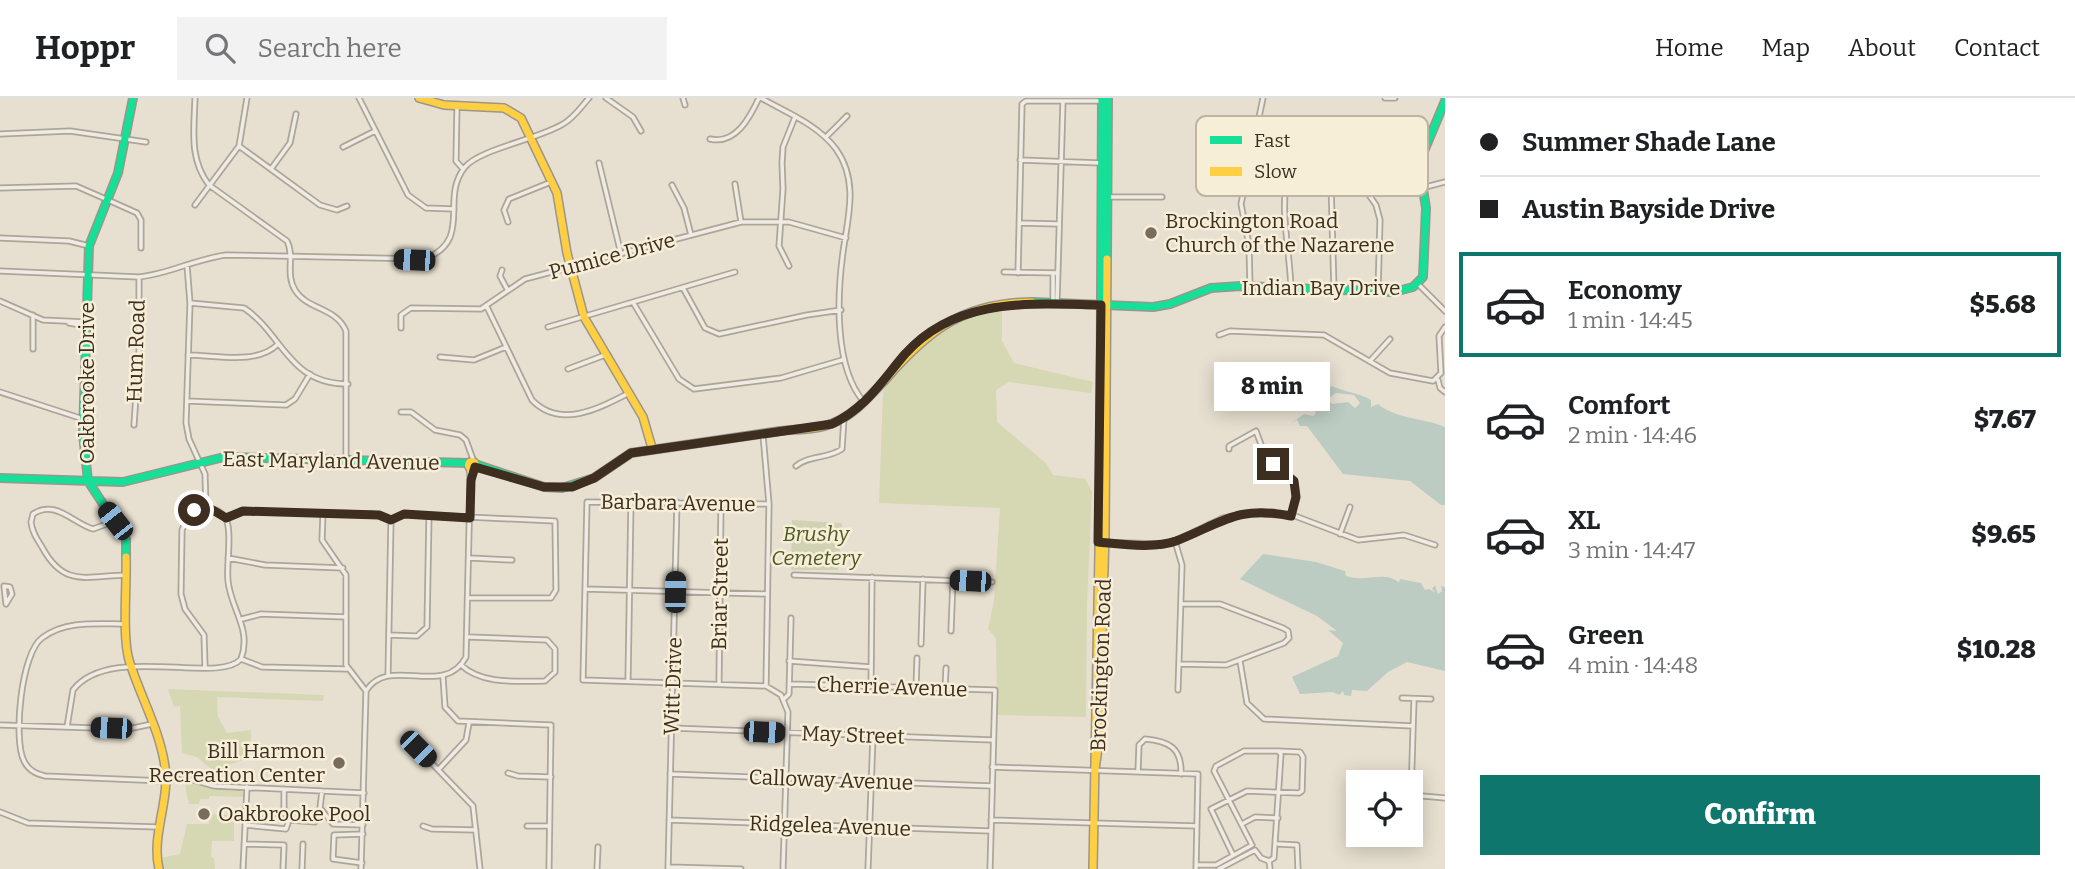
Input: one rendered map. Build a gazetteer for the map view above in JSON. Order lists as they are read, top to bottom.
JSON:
{
  "streets": {
    "street": [
      "Pumice Drive",
      "Indian Bay Drive",
      "Hum Road",
      "Oakbrooke Drive",
      "East Maryland Avenue",
      "Barbara Avenue",
      "Briar Street",
      "Brockington Road",
      "Witt Drive",
      "Cherrie Avenue",
      "May Street",
      "Calloway Avenue",
      "Ridgelea Avenue"
    ]
  },
  "crossings": [
    ["Indian Bay Drive", "East Maryland Avenue"],
    ["Indian Bay Drive", "Brockington Road"],
    ["Oakbrooke Drive", "East Maryland Avenue"],
    ["East Maryland Avenue", "Brockington Road"],
    ["Barbara Avenue", "Briar Street"],
    ["Barbara Avenue", "Witt Drive"],
    ["Witt Drive", "May Street"],
    ["Witt Drive", "Calloway Avenue"],
    ["Witt Drive", "Ridgelea Avenue"],
    ["Cherrie Avenue", "May Street"]
  ],
  "parks": ["Brushy Cemetery"],
  "places": ["Brockington Road Church of the Nazarene", "Bill Harmon Recreation Center", "Oakbrooke Pool"],
  "legend": ["Fast", "Slow"],
  "page": {
    "header": "Hoppr",
    "search": "Search here",
    "nav": [
      "Home",
      "Map",
      "About",
      "Contact"
    ],
    "banner": ["Summer Shade Lane", "Austin Bayside Drive"],
    "list": [
      {
        "name": "Economy",
        "note": "1 min · 14:45",
        "value": "$5.68"
      },
      {
        "name": "Comfort",
        "note": "2 min · 14:46",
        "value": "$7.67"
      },
      {
        "name": "XL",
        "note": "3 min · 14:47",
        "value": "$9.65"
      },
      {
        "name": "Green",
        "note": "4 min · 14:48",
        "value": "$10.28"
      }
    ],
    "bubble": "8 min",
    "buttons": "Confirm"
  }
}
